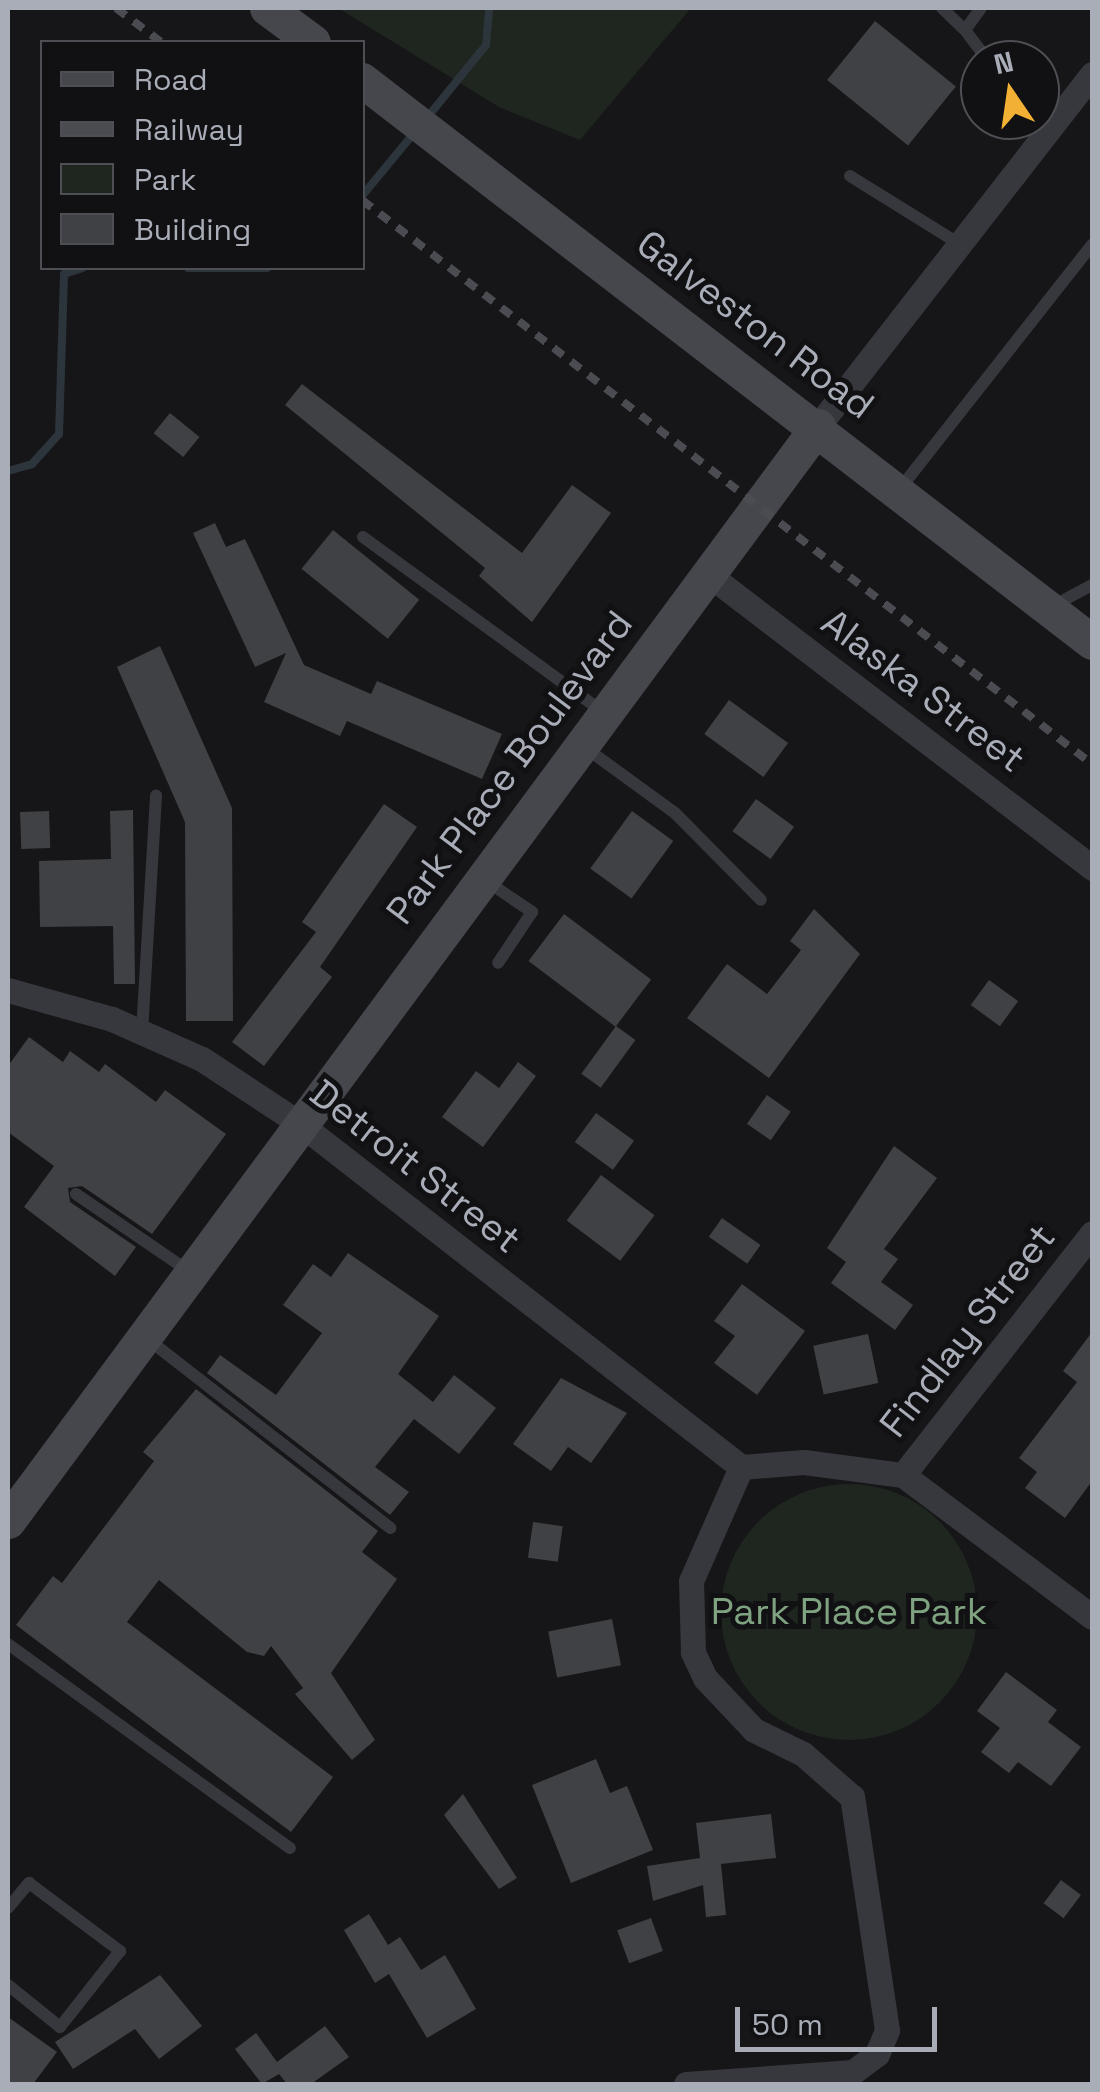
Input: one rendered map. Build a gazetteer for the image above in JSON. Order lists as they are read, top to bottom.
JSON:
{
  "streets": {
    "street": [
      "Galveston Road",
      "Alaska Street",
      "Park Place Boulevard",
      "Detroit Street",
      "Findlay Street"
    ]
  },
  "crossings": [
    ["Galveston Road", "Park Place Boulevard"],
    ["Alaska Street", "Park Place Boulevard"],
    ["Park Place Boulevard", "Detroit Street"],
    ["Detroit Street", "Findlay Street"]
  ],
  "parks": ["Park Place Park"],
  "legend": [
    "Road",
    "Railway",
    "Park",
    "Building"
  ],
  "scale_bar": "50 m",
  "north": "top"
}
